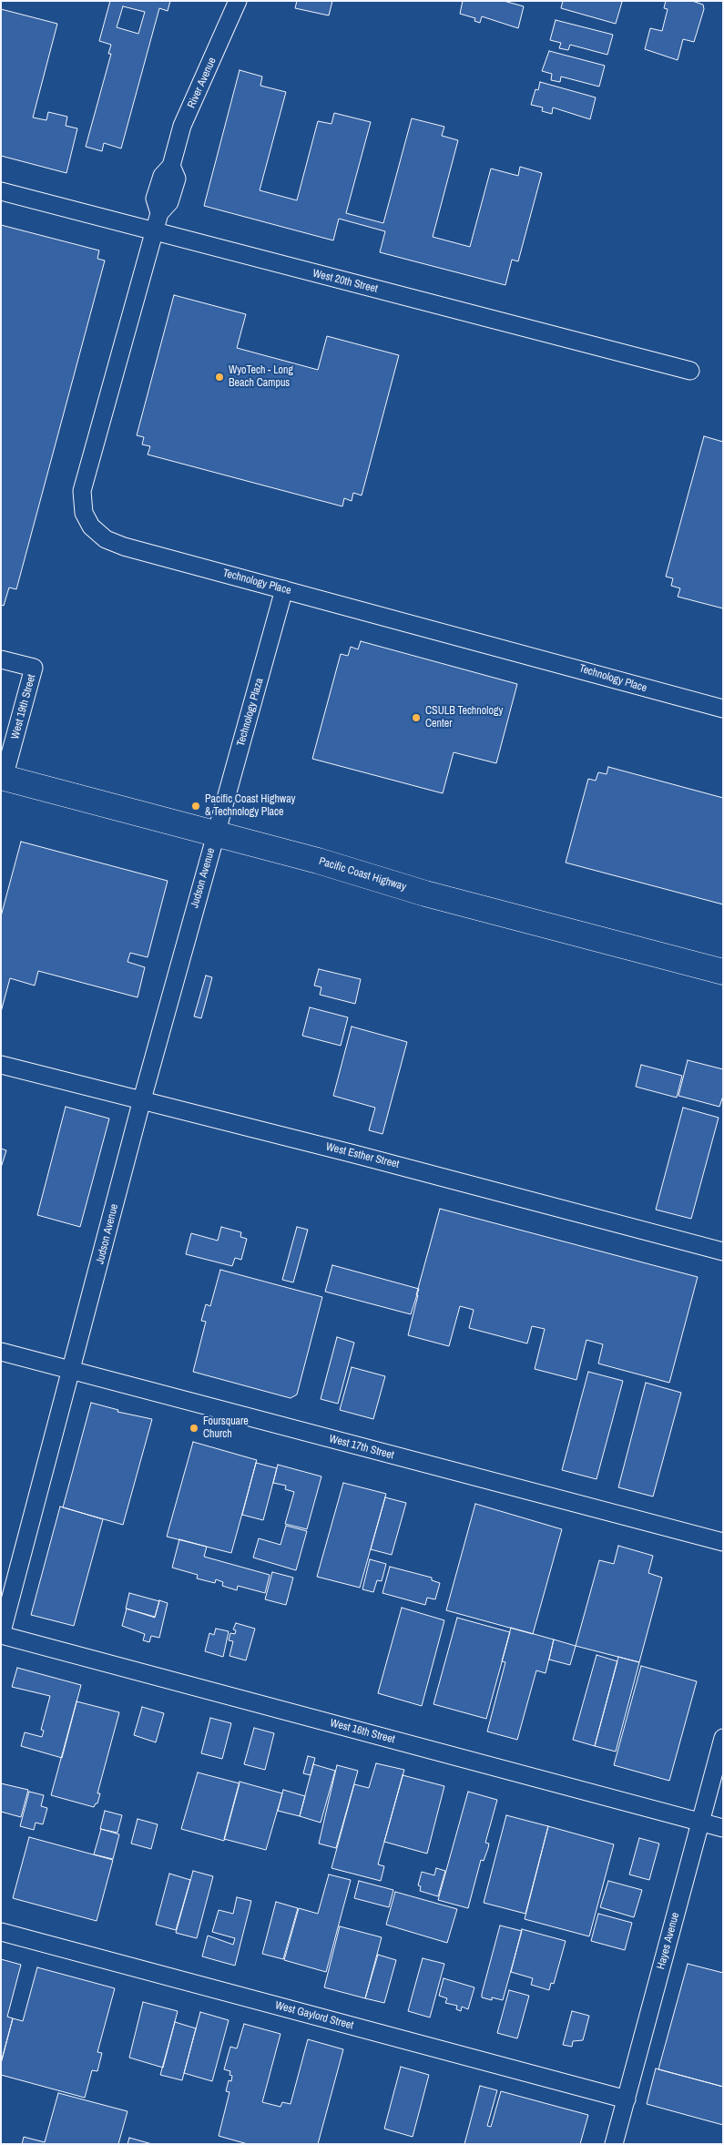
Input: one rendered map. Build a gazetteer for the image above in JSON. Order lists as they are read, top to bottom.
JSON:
{
  "streets": {
    "highway": ["Pacific Coast Highway"],
    "street": [
      "River Avenue",
      "West 20th Street",
      "Technology Place",
      "West 19th Street",
      "Technology Plaza",
      "Judson Avenue",
      "West Esther Street",
      "West 17th Street",
      "West 16th Street",
      "Hayes Avenue",
      "West Gaylord Street"
    ]
  },
  "crossings": [
    ["River Avenue", "West 20th Street"],
    ["River Avenue", "Technology Place"],
    ["West 20th Street", "Technology Place"],
    ["Technology Place", "Technology Plaza"],
    ["West 19th Street", "Pacific Coast Highway"],
    ["Technology Plaza", "Pacific Coast Highway"],
    ["Technology Plaza", "Judson Avenue"],
    ["Pacific Coast Highway", "Judson Avenue"],
    ["Judson Avenue", "West Esther Street"],
    ["Judson Avenue", "West 17th Street"],
    ["Judson Avenue", "West 16th Street"],
    ["West 16th Street", "Hayes Avenue"],
    ["Hayes Avenue", "West Gaylord Street"]
  ],
  "places": [
    "WyoTech - Long Beach Campus",
    "CSULB Technology Center",
    "Pacific Coast Highway & Technology Place",
    "Foursquare Church"
  ]
}
